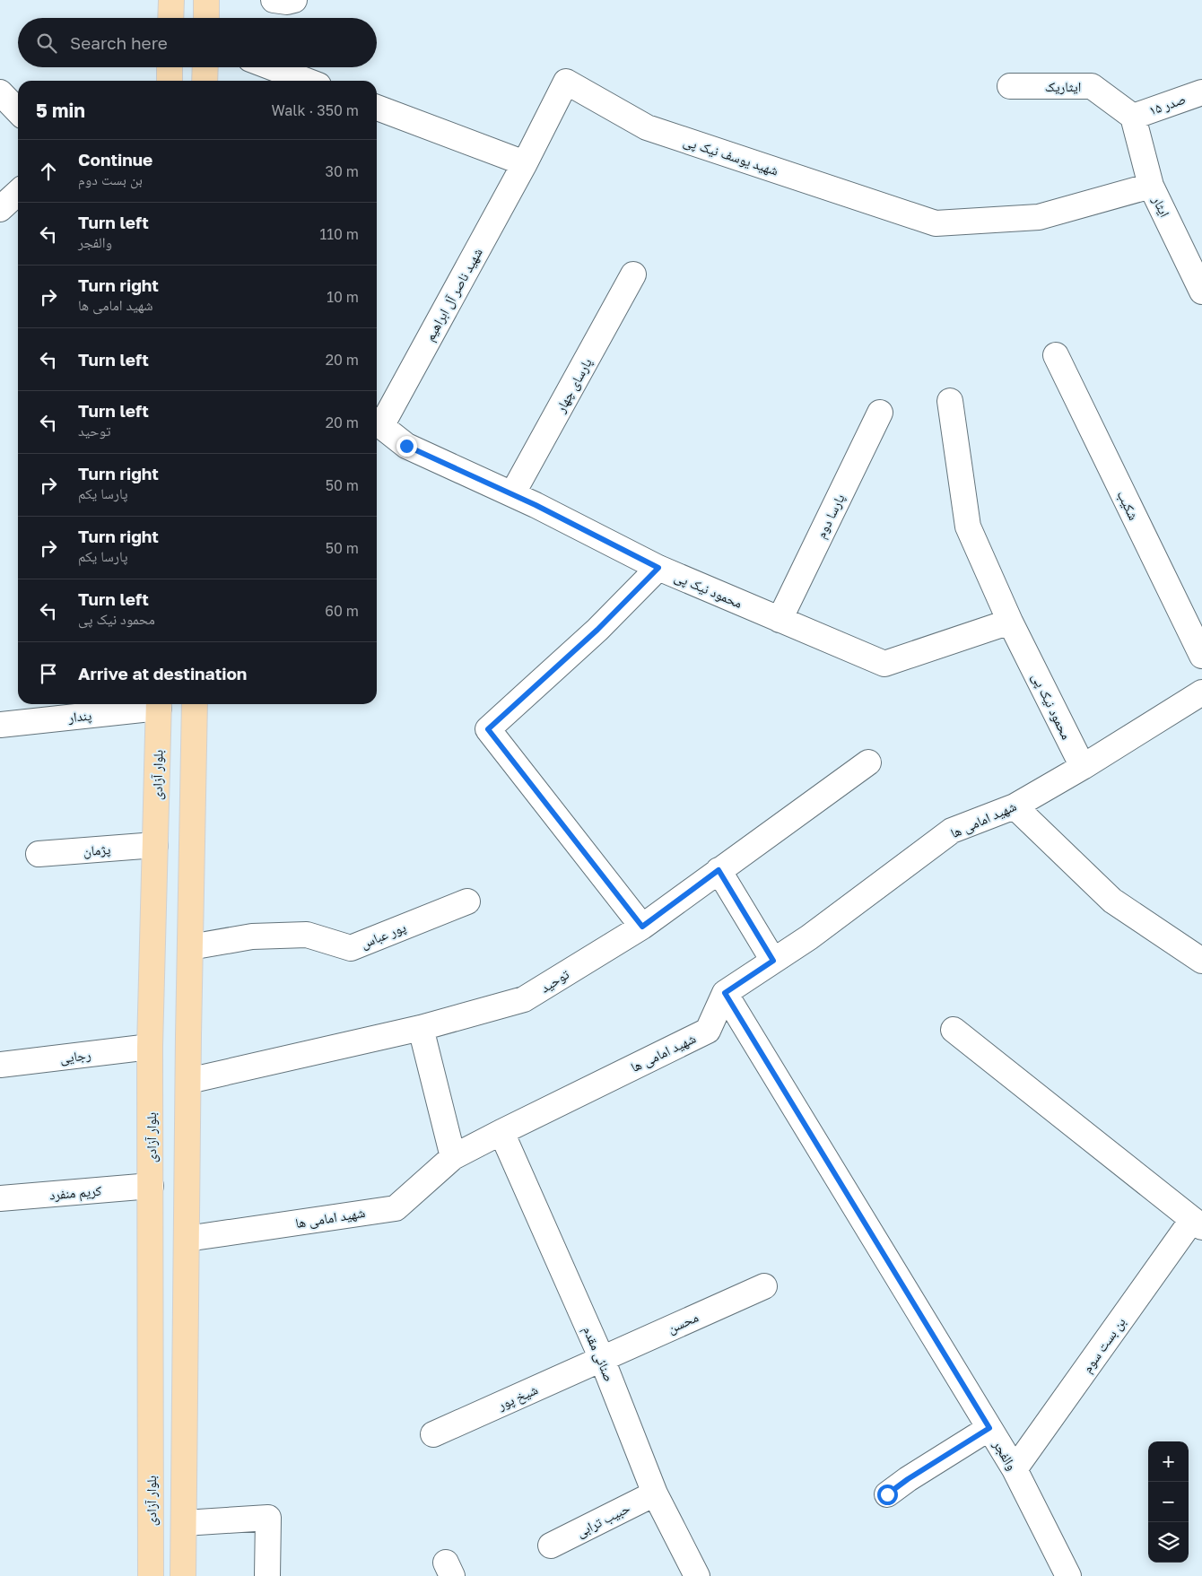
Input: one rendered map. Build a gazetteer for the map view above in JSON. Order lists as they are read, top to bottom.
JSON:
{
  "streets": {
    "main road": ["بلوار آزادی"],
    "street": [
      "ایثاریک",
      "صدر ۱۵",
      "شهید یوسف نیک پی",
      "ایثار",
      "شهید ناصر آل ابراهیم",
      "پارسای چهار",
      "شکیب",
      "پارسا دوم",
      "محمود نیک پی",
      "پندار",
      "شهید امامی ها",
      "پژمان",
      "پور عباس",
      "توحید",
      "رجایی",
      "کریم منفرد",
      "محسن",
      "بن بست سوم",
      "صنائی مقدم",
      "شیخ پور",
      "والفجر",
      "حبیب ترابی"
    ]
  },
  "crossings": [
    ["ایثاریک", "صدر ۱۵"],
    ["ایثاریک", "ایثار"],
    ["صدر ۱۵", "ایثار"],
    ["شهید یوسف نیک پی", "ایثار"],
    ["شهید یوسف نیک پی", "شهید ناصر آل ابراهیم"],
    ["شهید ناصر آل ابراهیم", "محمود نیک پی"],
    ["پارسای چهار", "محمود نیک پی"],
    ["پارسا دوم", "محمود نیک پی"],
    ["محمود نیک پی", "شهید امامی ها"],
    ["بلوار آزادی", "پژمان"],
    ["بلوار آزادی", "رجایی"],
    ["بلوار آزادی", "کریم منفرد"],
    ["شهید امامی ها", "صنائی مقدم"],
    ["شهید امامی ها", "والفجر"],
    ["محسن", "صنائی مقدم"],
    ["محسن", "شیخ پور"],
    ["بن بست سوم", "والفجر"],
    ["صنائی مقدم", "شیخ پور"],
    ["صنائی مقدم", "حبیب ترابی"]
  ],
  "page": {
    "search": "Search here",
    "heading": ["5 min", "Walk · 350 m"],
    "list": [
      ["Continue", "بن بست دوم", "30 m"],
      ["Turn left", "والفجر", "110 m"],
      ["Turn right", "شهید امامی ها", "10 m"],
      ["Turn left", "20 m"],
      ["Turn left", "توحید", "20 m"],
      ["Turn right", "پارسا یکم", "50 m"],
      ["Turn right", "پارسا یکم", "50 m"],
      ["Turn left", "محمود نیک پی", "60 m"],
      "Arrive at destination"
    ],
    "map_buttons": ["+", "−"]
  }
}
